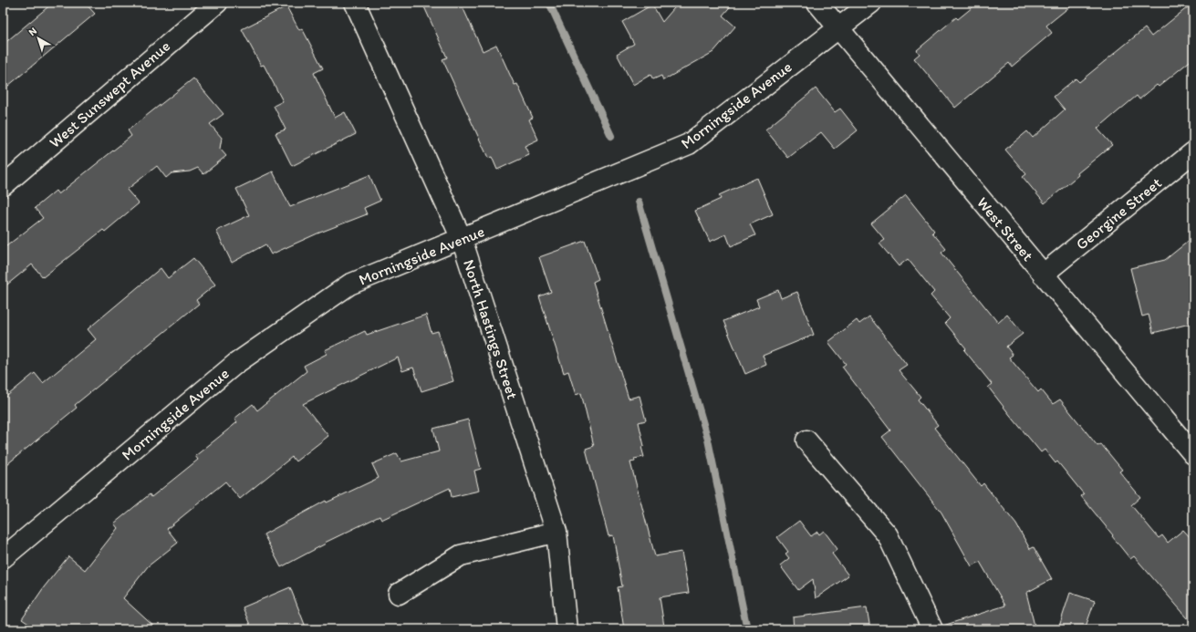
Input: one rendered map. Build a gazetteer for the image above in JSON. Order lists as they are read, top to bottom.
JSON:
{
  "streets": {
    "street": [
      "West Sunswept Avenue",
      "Morningside Avenue",
      "Georgine Street",
      "West Street",
      "North Hastings Street"
    ]
  },
  "crossings": [
    ["Morningside Avenue", "West Street"],
    ["Morningside Avenue", "North Hastings Street"],
    ["Georgine Street", "West Street"]
  ],
  "north": "top left"
}
